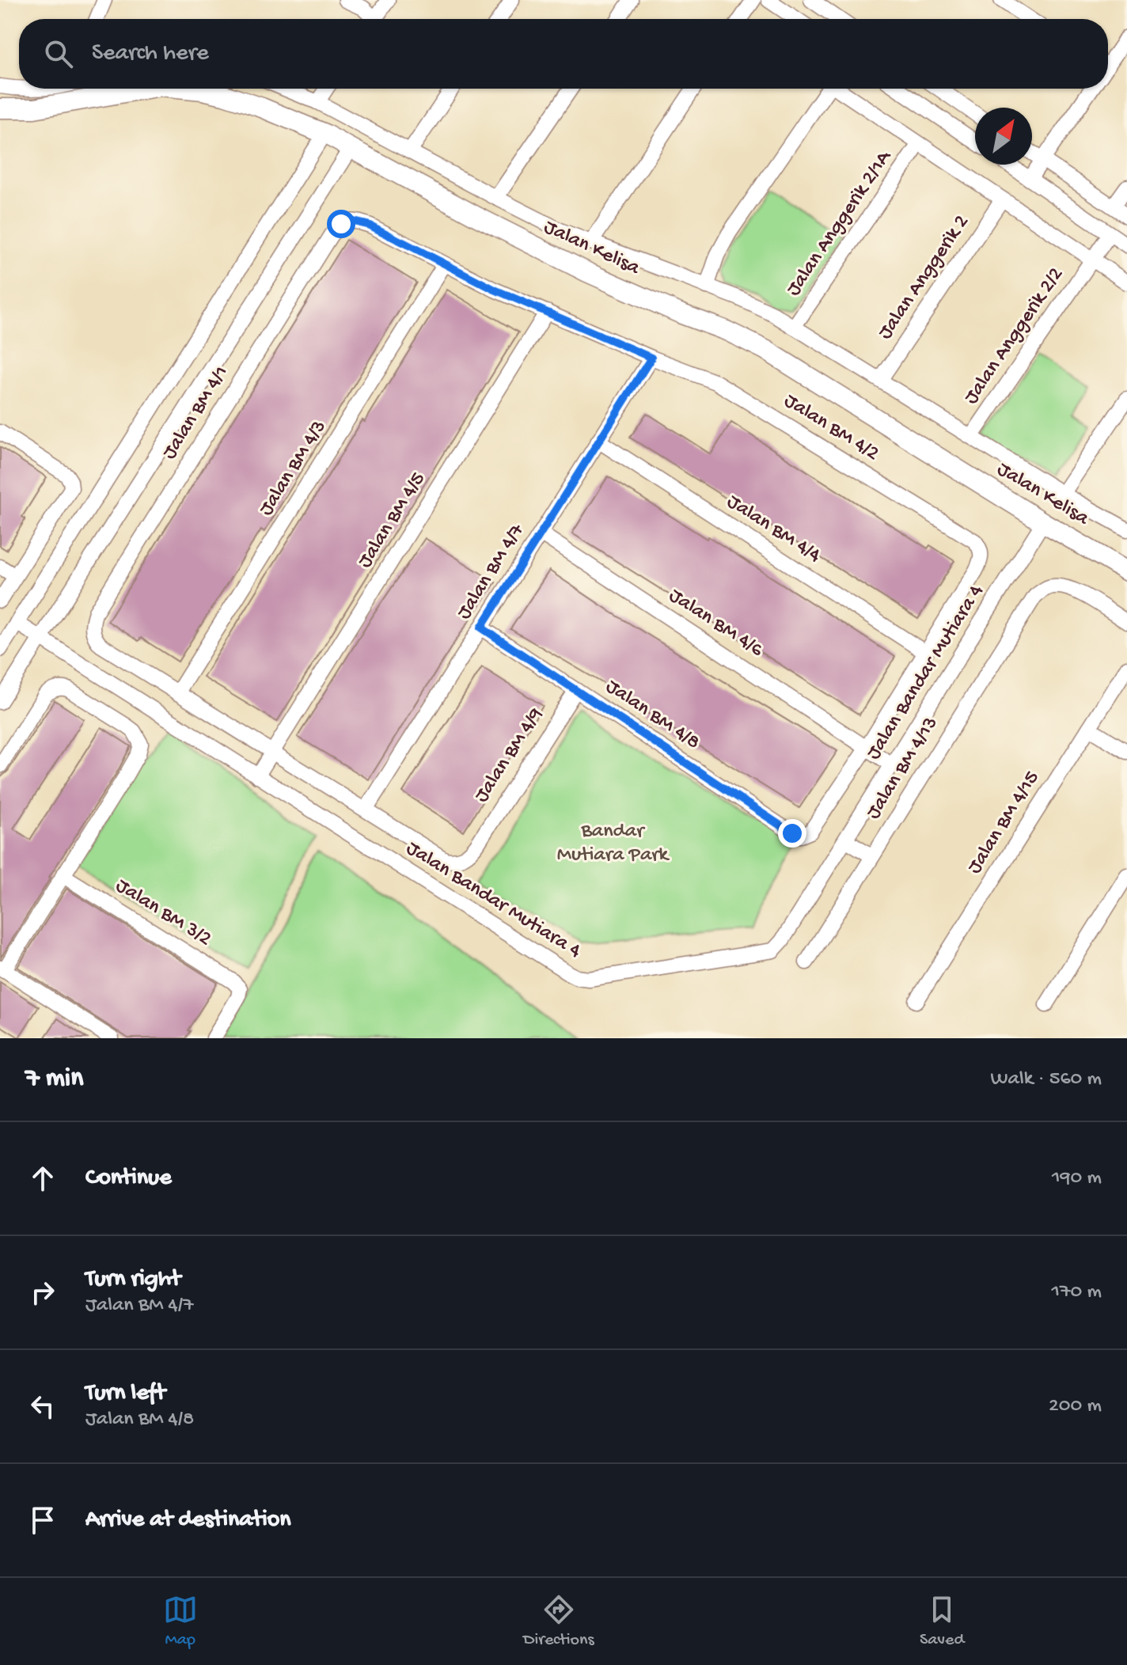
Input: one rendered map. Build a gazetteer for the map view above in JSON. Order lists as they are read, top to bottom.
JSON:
{
  "streets": {
    "main road": ["Jalan Kelisa"],
    "street": [
      "Jalan Anggerik 2/1A",
      "Jalan Anggerik 2",
      "Jalan Anggerik 2/2",
      "Jalan BM 4/1",
      "Jalan BM 4/2",
      "Jalan BM 4/3",
      "Jalan BM 4/5",
      "Jalan BM 4/4",
      "Jalan BM 4/7",
      "Jalan BM 4/6",
      "Jalan Bandar Mutiara 4",
      "Jalan BM 4/8",
      "Jalan BM 4/9",
      "Jalan BM 4/13",
      "Jalan BM 4/15",
      "Jalan BM 3/2"
    ]
  },
  "crossings": [
    ["Jalan Kelisa", "Jalan Bandar Mutiara 4"],
    ["Jalan BM 4/1", "Jalan BM 4/2"],
    ["Jalan BM 4/1", "Jalan BM 4/3"],
    ["Jalan BM 4/2", "Jalan BM 4/3"],
    ["Jalan BM 4/2", "Jalan BM 4/5"],
    ["Jalan BM 4/2", "Jalan BM 4/4"],
    ["Jalan BM 4/2", "Jalan BM 4/7"],
    ["Jalan BM 4/5", "Jalan Bandar Mutiara 4"],
    ["Jalan BM 4/4", "Jalan BM 4/7"],
    ["Jalan BM 4/7", "Jalan BM 4/6"],
    ["Jalan BM 4/7", "Jalan BM 4/8"],
    ["Jalan BM 4/7", "Jalan BM 4/9"],
    ["Jalan BM 4/6", "Jalan Bandar Mutiara 4"],
    ["Jalan BM 4/6", "Jalan BM 4/8"],
    ["Jalan BM 4/8", "Jalan BM 4/9"]
  ],
  "parks": ["Bandar Mutiara Park"],
  "north": "top right",
  "page": {
    "search": "Search here",
    "heading": ["7 min", "Walk · 560 m"],
    "list": [
      ["Continue", "190 m"],
      ["Turn right", "Jalan BM 4/7", "170 m"],
      ["Turn left", "Jalan BM 4/8", "200 m"],
      "Arrive at destination"
    ],
    "nav": ["Map", "Directions", "Saved"]
  }
}
